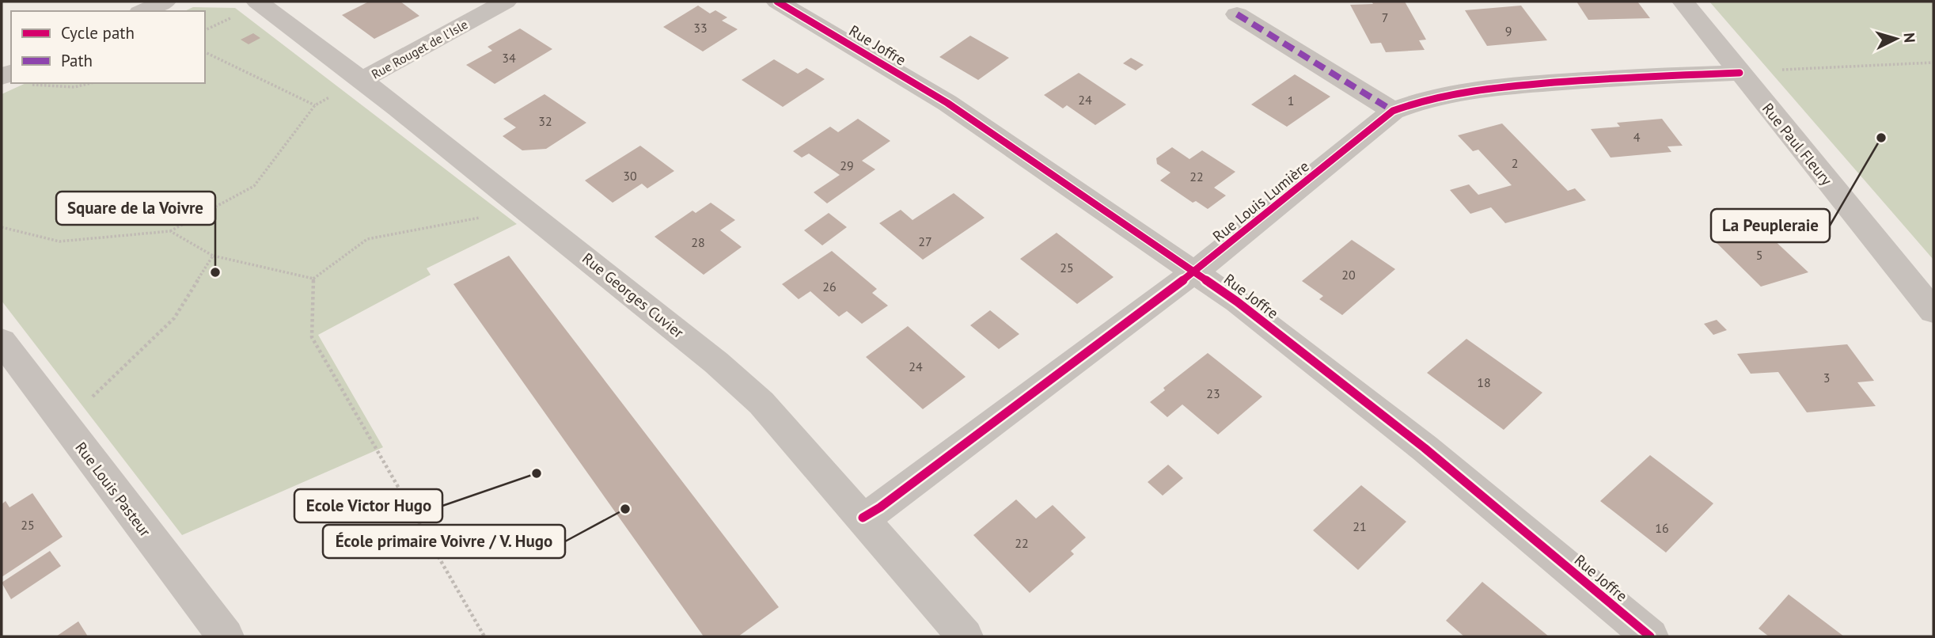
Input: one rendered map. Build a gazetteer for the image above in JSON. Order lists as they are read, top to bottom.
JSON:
{
  "streets": {
    "street": [
      "Rue Joffre",
      "Rue Rouget de l'Isle",
      "Rue Paul Fleury",
      "Rue Louis Lumière",
      "Rue Georges Cuvier",
      "Rue Louis Pasteur"
    ]
  },
  "crossings": [
    ["Rue Joffre", "Rue Louis Lumière"],
    ["Rue Rouget de l'Isle", "Rue Georges Cuvier"],
    ["Rue Paul Fleury", "Rue Louis Lumière"],
    ["Rue Louis Lumière", "Rue Georges Cuvier"]
  ],
  "places": [
    "La Peupleraie",
    "Square de la Voivre",
    "Ecole Victor Hugo",
    "École primaire Voivre / V. Hugo"
  ],
  "house_numbers": [
    "7",
    "33",
    "9",
    "34",
    "24",
    "1",
    "32",
    "4",
    "2",
    "29",
    "30",
    "22",
    "27",
    "28",
    "5",
    "25",
    "20",
    "26",
    "24",
    "3",
    "18",
    "23",
    "25",
    "21",
    "16",
    "22"
  ],
  "legend": ["Cycle path", "Path"],
  "north": "right"
}
